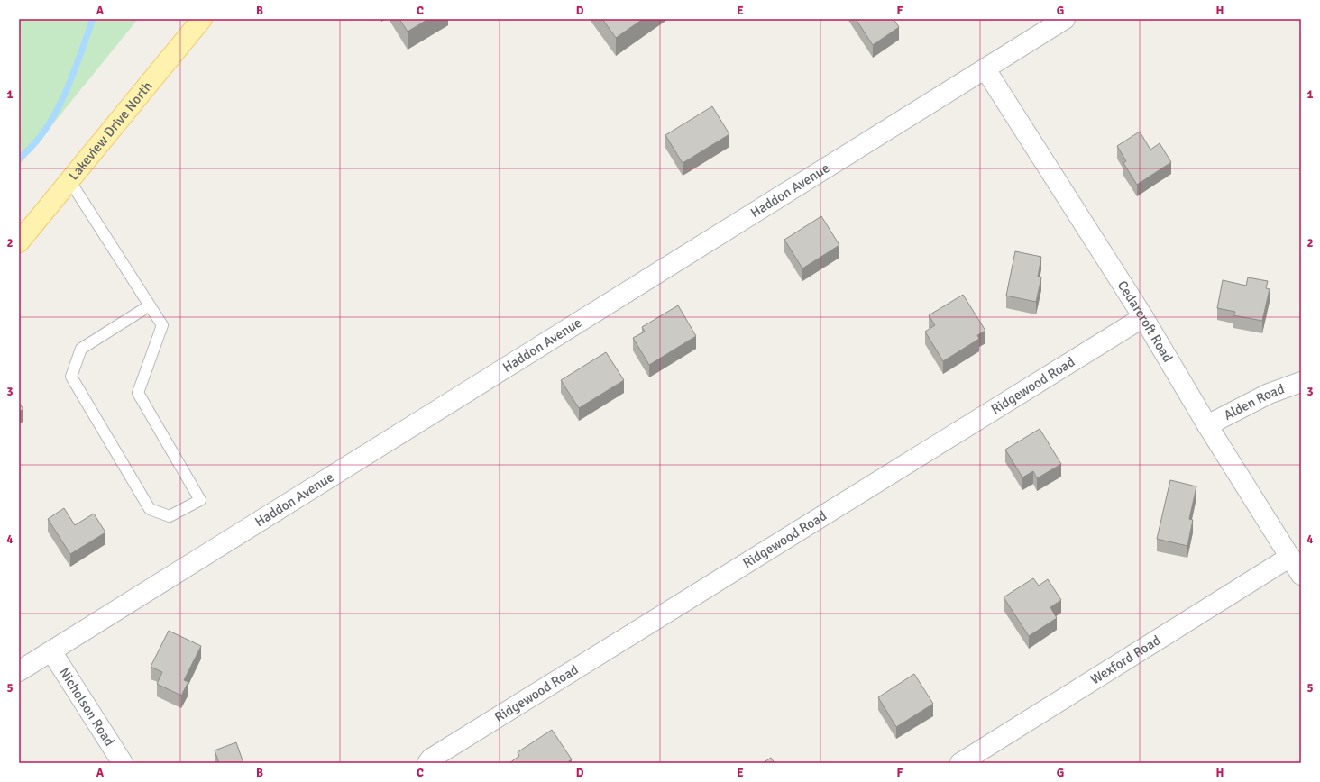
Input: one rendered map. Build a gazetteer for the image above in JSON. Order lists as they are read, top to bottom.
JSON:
{
  "streets": {
    "main road": ["Lakeview Drive North"],
    "street": [
      "Haddon Avenue",
      "Cedarcroft Road",
      "Ridgewood Road",
      "Alden Road",
      "Wexford Road",
      "Nicholson Road"
    ]
  },
  "crossings": [
    ["Haddon Avenue", "Cedarcroft Road"],
    ["Haddon Avenue", "Nicholson Road"],
    ["Cedarcroft Road", "Ridgewood Road"],
    ["Cedarcroft Road", "Alden Road"],
    ["Cedarcroft Road", "Wexford Road"]
  ],
  "grid": {
    "columns": [
      "A",
      "B",
      "C",
      "D",
      "E",
      "F",
      "G",
      "H"
    ],
    "rows": [
      "1",
      "2",
      "3",
      "4",
      "5"
    ]
  }
}
